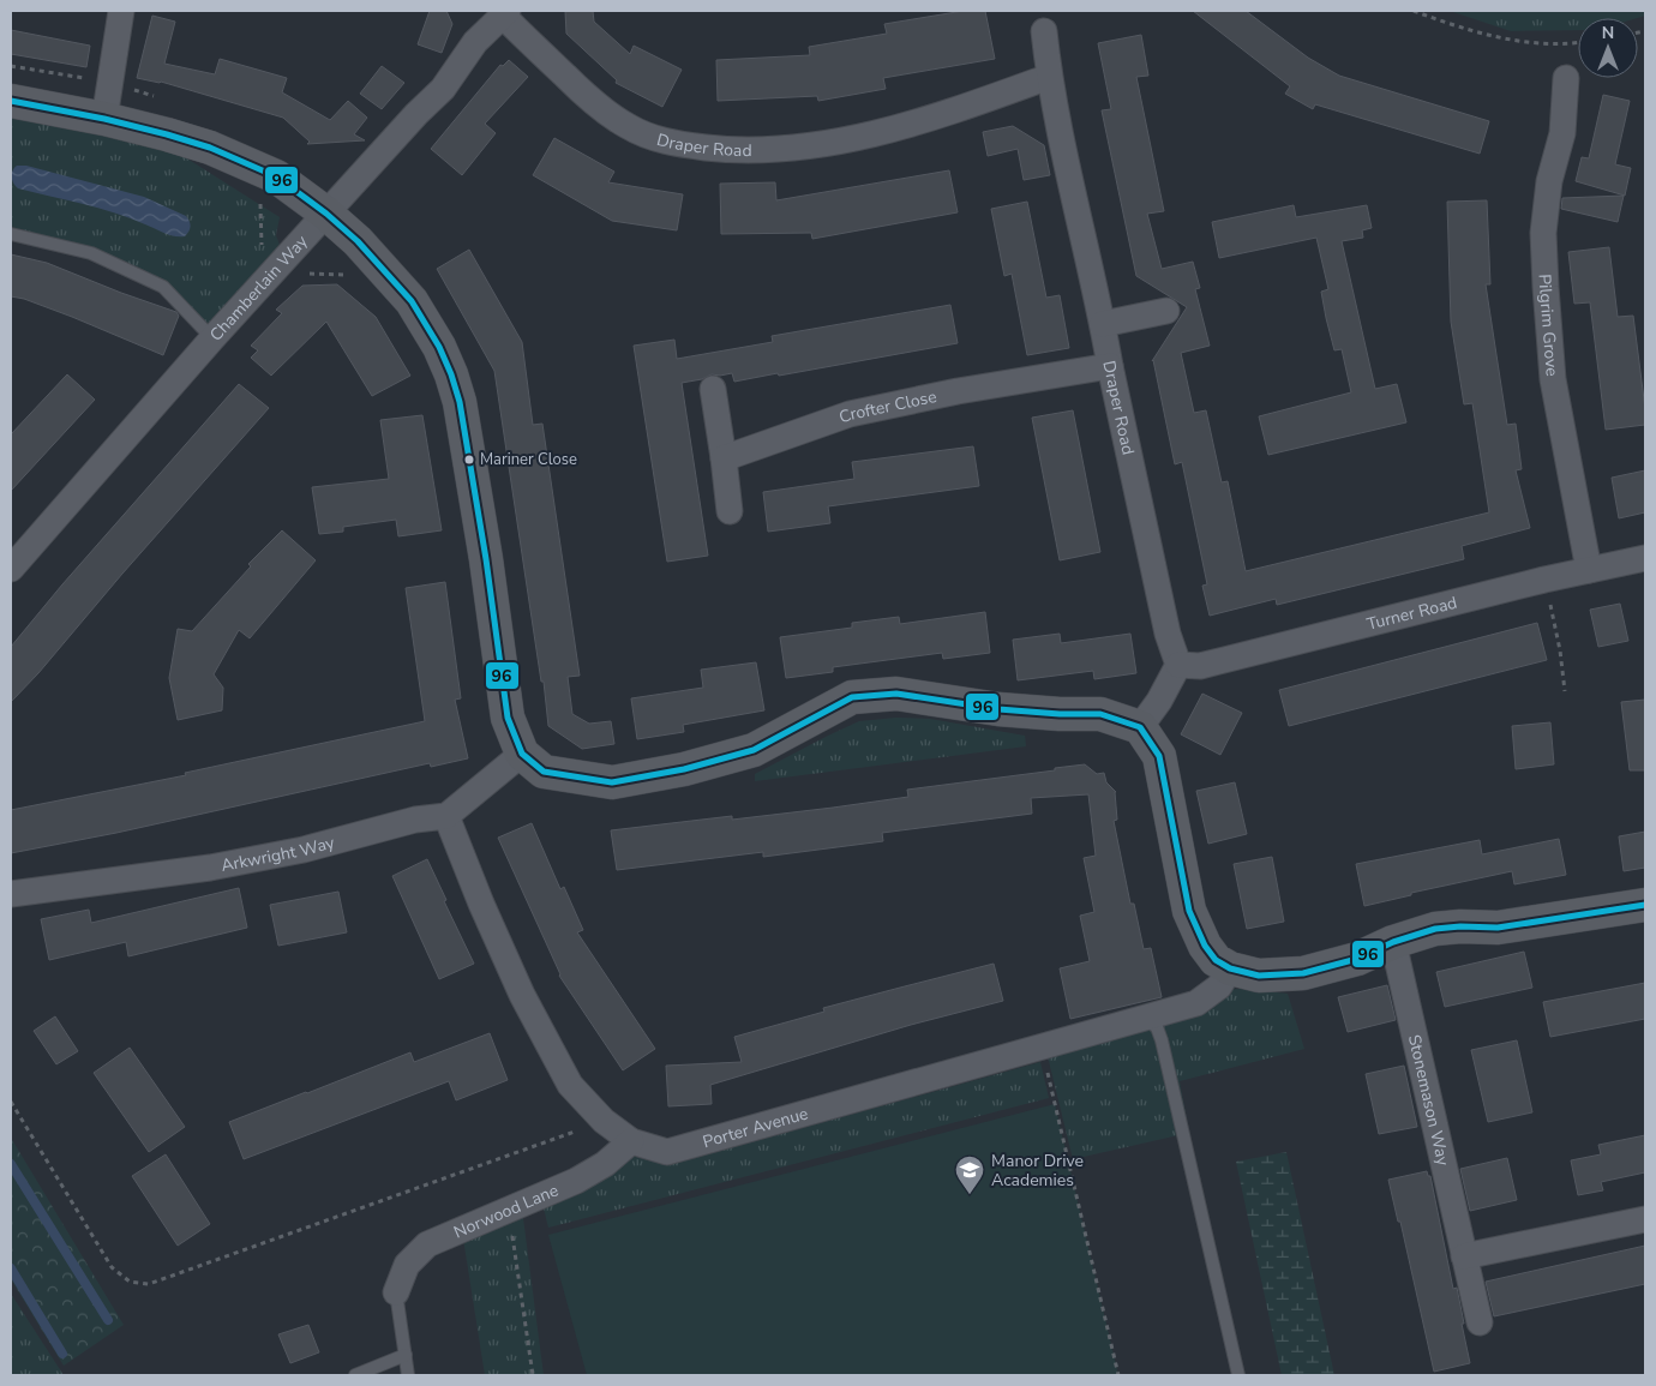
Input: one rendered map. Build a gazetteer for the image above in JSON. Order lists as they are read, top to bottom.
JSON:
{
  "streets": {
    "street": [
      "Draper Road",
      "Chamberlain Way",
      "Pilgrim Grove",
      "Crofter Close",
      "Turner Road",
      "Arkwright Way",
      "Stonemason Way",
      "Porter Avenue",
      "Norwood Lane"
    ]
  },
  "crossings": [
    ["Draper Road", "Chamberlain Way"],
    ["Draper Road", "Crofter Close"],
    ["Draper Road", "Turner Road"],
    ["Pilgrim Grove", "Turner Road"],
    ["Arkwright Way", "Porter Avenue"],
    ["Porter Avenue", "Norwood Lane"]
  ],
  "places": {
    "other": ["Mariner Close"],
    "school or university": ["Manor Drive Academies"]
  },
  "lines": ["transit line 96"],
  "north": "top"
}
